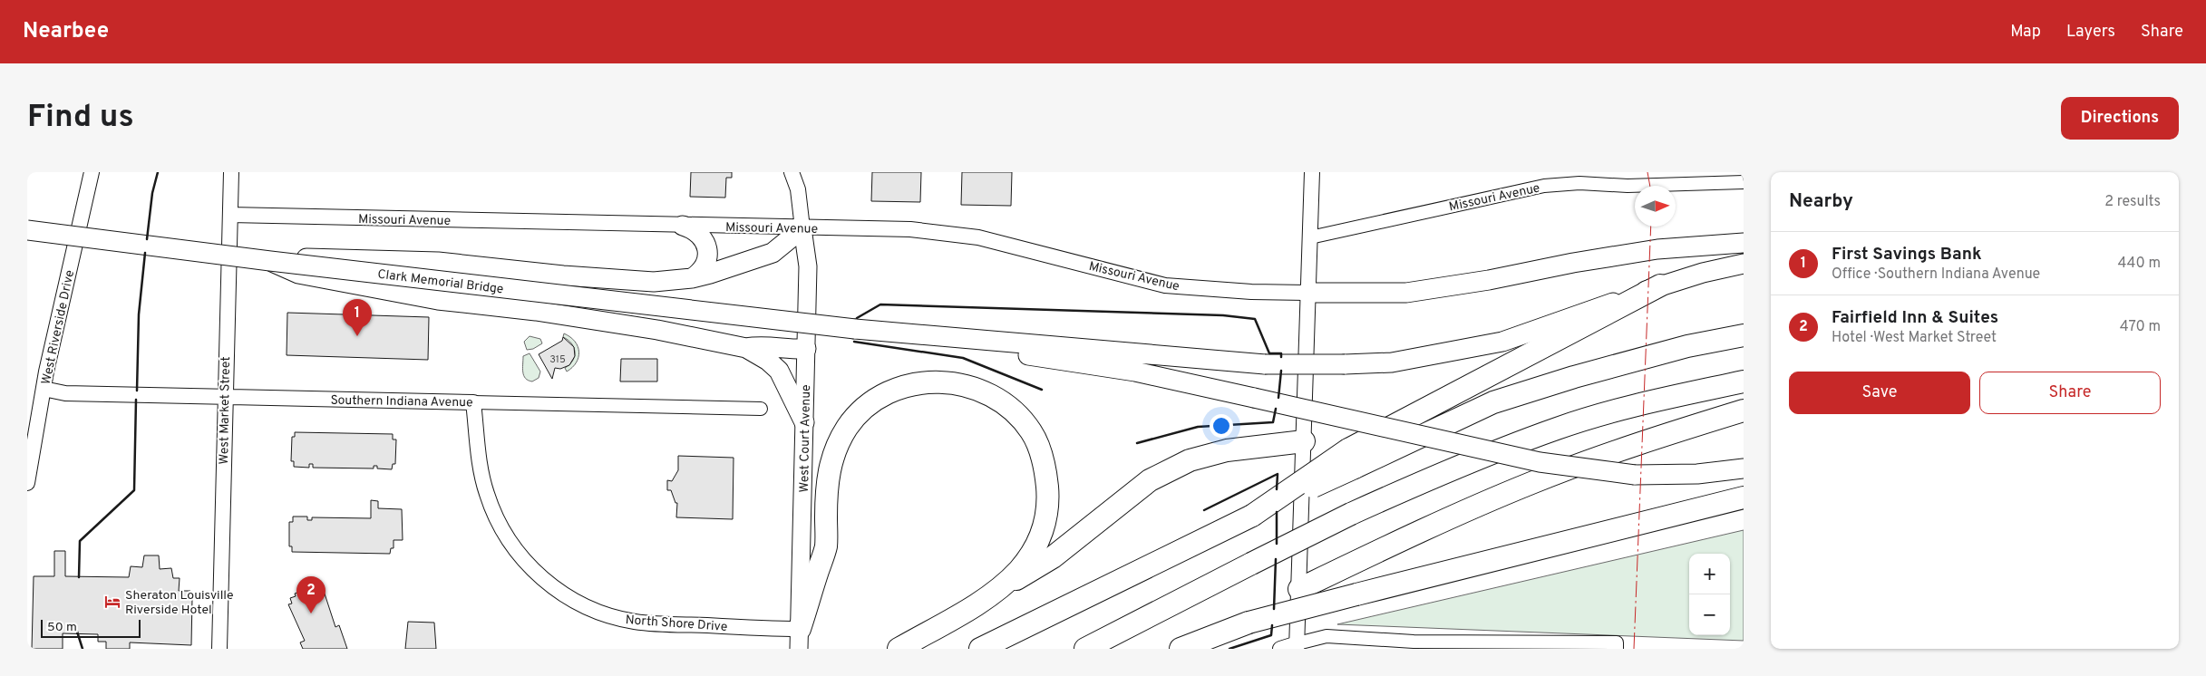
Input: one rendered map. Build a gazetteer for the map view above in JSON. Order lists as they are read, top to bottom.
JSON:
{
  "streets": {
    "main road": ["Clark Memorial Bridge", "West Court Avenue"],
    "street": [
      "Missouri Avenue",
      "West Riverside Drive",
      "Southern Indiana Avenue",
      "West Market Street",
      "North Shore Drive"
    ]
  },
  "crossings": [
    ["Missouri Avenue", "West Market Street"],
    ["Missouri Avenue", "West Court Avenue"],
    ["West Riverside Drive", "Southern Indiana Avenue"],
    ["Southern Indiana Avenue", "West Market Street"],
    ["Southern Indiana Avenue", "North Shore Drive"],
    ["West Court Avenue", "North Shore Drive"]
  ],
  "places": {
    "hotel": ["Sheraton Louisville Riverside Hotel"]
  },
  "house_numbers": ["315"],
  "scale_bar": "50 m",
  "north": "right",
  "page": {
    "header": "Nearbee",
    "nav": ["Map", "Layers", "Share"],
    "buttons": [
      "Directions",
      ["Save", "Share"]
    ],
    "title": "Find us",
    "heading": ["Nearby", "2 results"],
    "list": [
      {
        "mark": "1",
        "name": "First Savings Bank",
        "note": "Office · Southern Indiana Avenue",
        "value": "440 m"
      },
      {
        "mark": "2",
        "name": "Fairfield Inn & Suites",
        "note": "Hotel · West Market Street",
        "value": "470 m"
      }
    ],
    "pins": ["1", "2"],
    "map_buttons": ["+", "−"],
    "scale": "50 m"
  }
}
